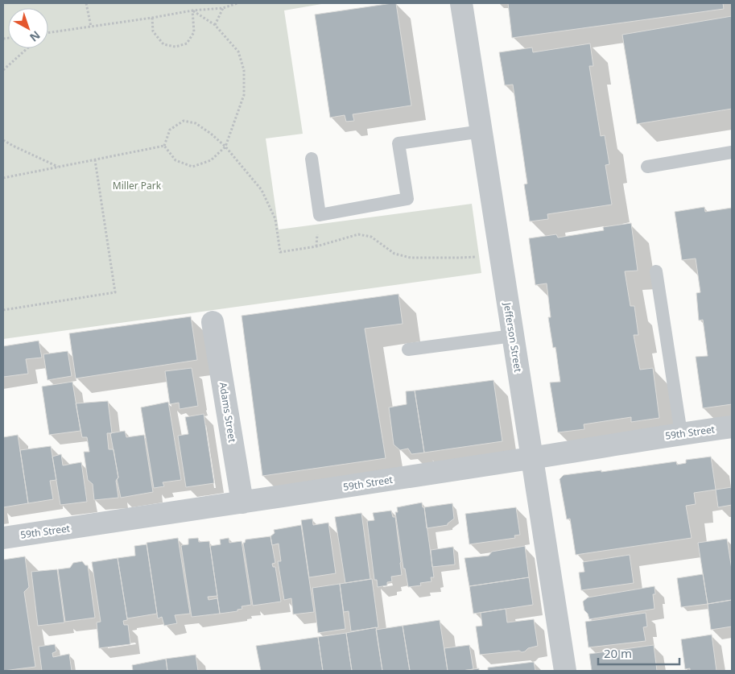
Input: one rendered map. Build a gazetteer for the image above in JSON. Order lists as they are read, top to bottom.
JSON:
{
  "streets": {
    "street": ["Jefferson Street", "Adams Street", "59th Street"]
  },
  "crossings": [
    ["Jefferson Street", "59th Street"],
    ["Adams Street", "59th Street"]
  ],
  "parks": ["Miller Park"],
  "scale_bar": "20 m",
  "north": "bottom right"
}
